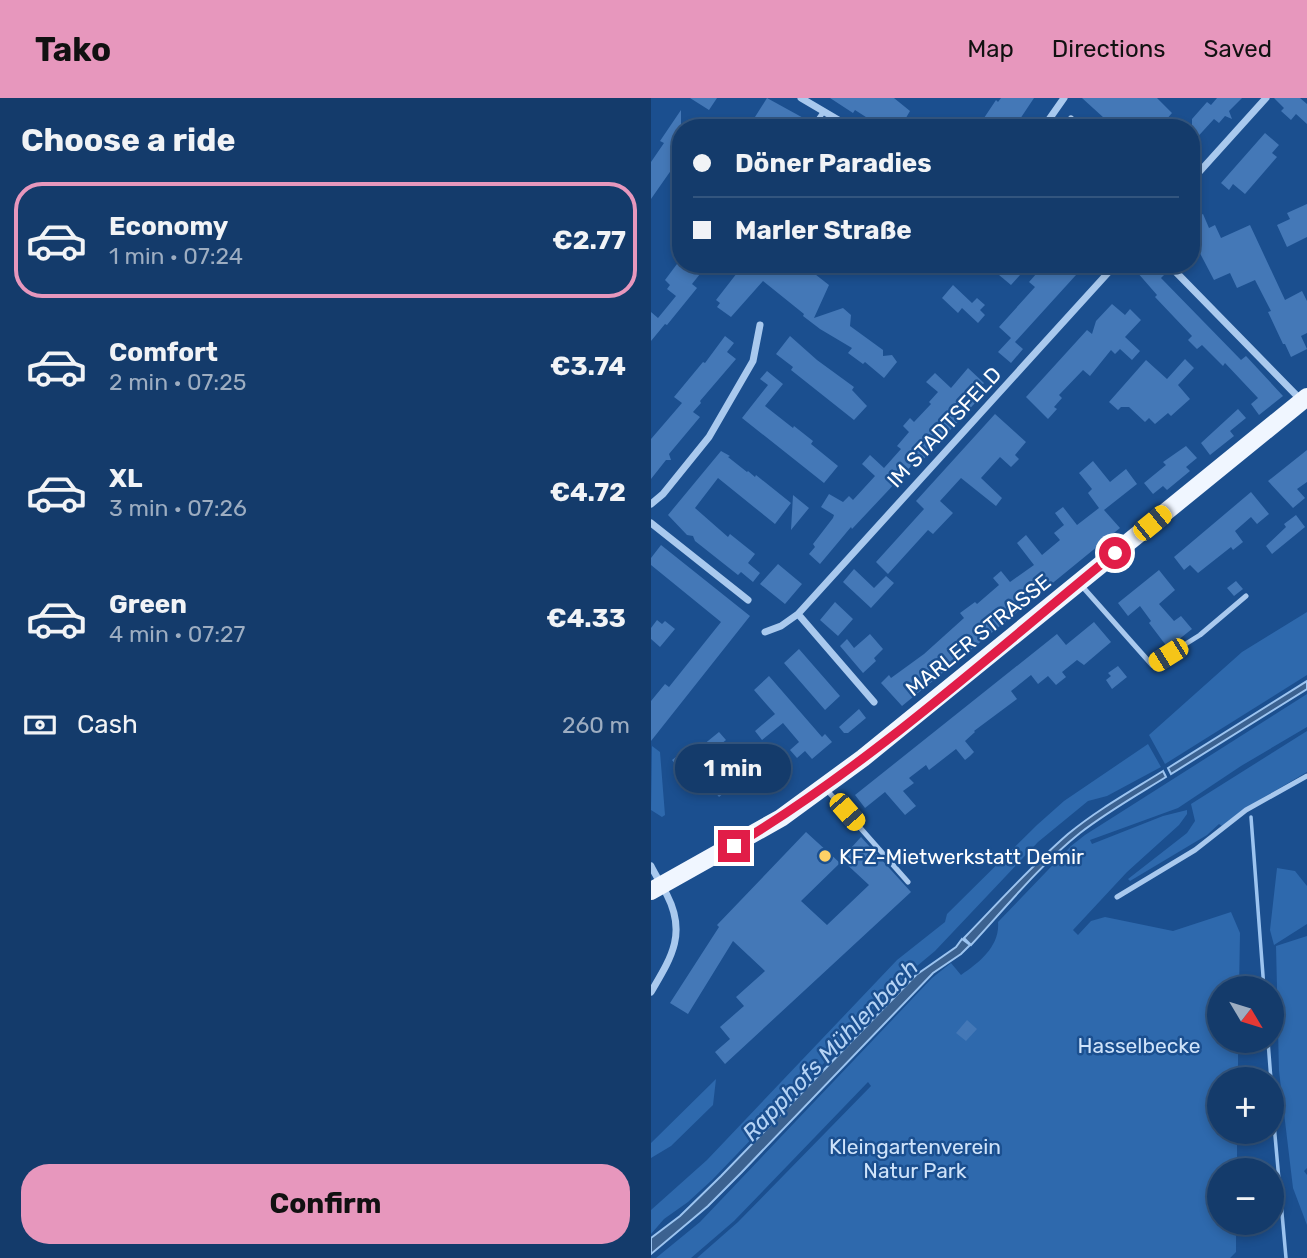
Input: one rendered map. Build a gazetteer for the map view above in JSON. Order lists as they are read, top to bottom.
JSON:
{
  "streets": {
    "main road": ["MARLER STRASSE"],
    "street": ["IM STADTSFELD"]
  },
  "water": ["Rapphofs Mühlenbach"],
  "parks": ["Hasselbecke", "Kleingartenverein Natur Park"],
  "places": ["KFZ-Mietwerkstatt Demir"],
  "north": "bottom right",
  "page": {
    "header": "Tako",
    "nav": ["Map", "Directions", "Saved"],
    "heading": "Choose a ride",
    "banner": ["Döner Paradies", "Marler Straße"],
    "list": [
      {
        "name": "Economy",
        "note": "1 min · 07:24",
        "value": "€2.77"
      },
      {
        "name": "Comfort",
        "note": "2 min · 07:25",
        "value": "€3.74"
      },
      {
        "name": "XL",
        "note": "3 min · 07:26",
        "value": "€4.72"
      },
      {
        "name": "Green",
        "note": "4 min · 07:27",
        "value": "€4.33"
      }
    ],
    "pay": ["Cash", "260 m"],
    "bubble": "1 min",
    "map_buttons": ["+", "−"],
    "buttons": "Confirm"
  }
}
